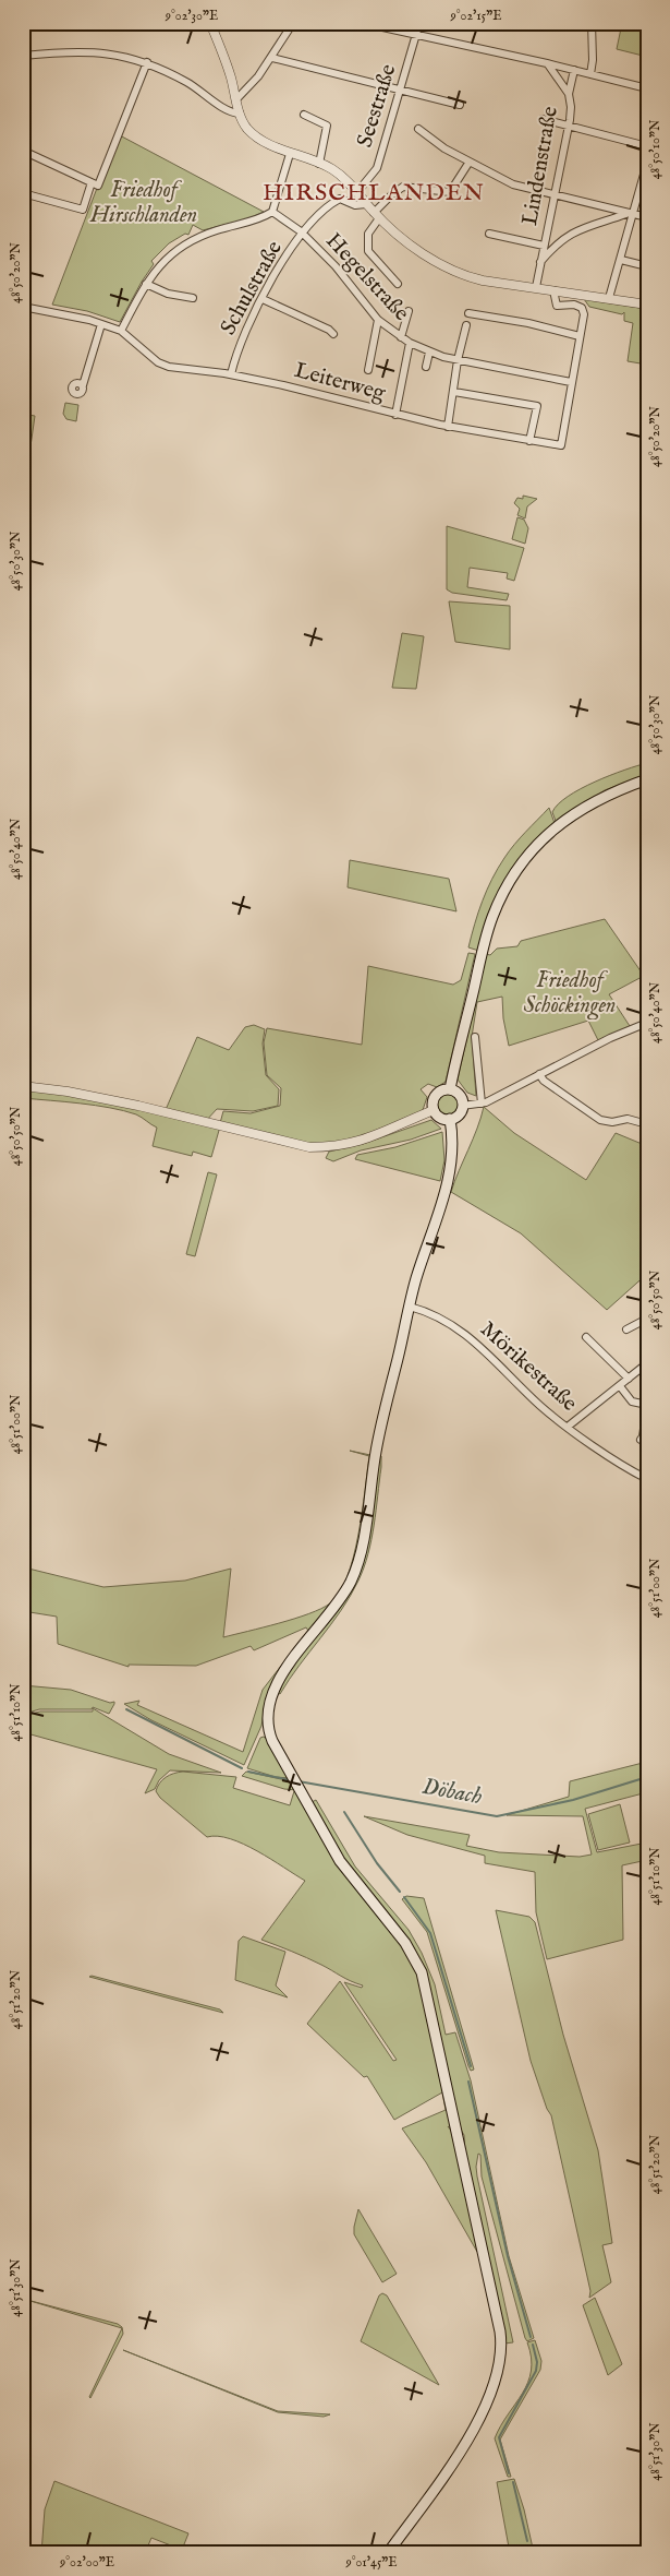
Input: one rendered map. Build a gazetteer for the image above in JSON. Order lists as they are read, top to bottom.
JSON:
{
  "streets": {
    "street": [
      "Seestraße",
      "Lindenstraße",
      "Hegelstraße",
      "Schulstraße",
      "Leiterweg",
      "Mörikestraße"
    ]
  },
  "crossings": [
    ["Hegelstraße", "Schulstraße"],
    ["Hegelstraße", "Leiterweg"],
    ["Schulstraße", "Leiterweg"]
  ],
  "districts": ["HIRSCHLANDEN"],
  "water": ["Döbach"],
  "parks": ["Friedhof Hirschlanden", "Friedhof Schöckingen"],
  "coordinates": [
    "9°02'30\"E",
    "9°02'15\"E",
    "48°50'10\"N",
    "48°50'20\"N",
    "48°50'30\"N",
    "48°50'40\"N",
    "48°50'50\"N",
    "48°51'00\"N",
    "48°51'10\"N",
    "48°51'20\"N",
    "48°51'30\"N",
    "9°02'00\"E",
    "9°01'45\"E"
  ]
}
